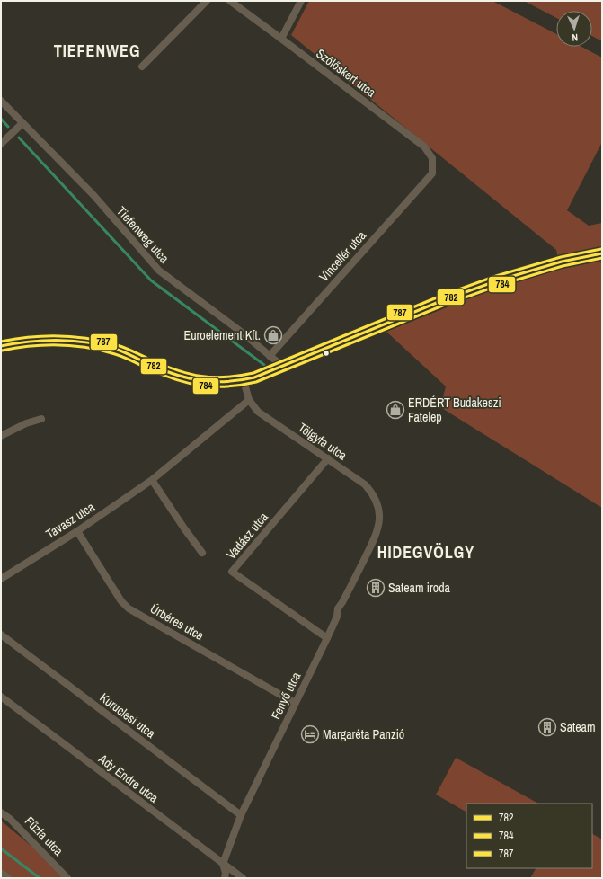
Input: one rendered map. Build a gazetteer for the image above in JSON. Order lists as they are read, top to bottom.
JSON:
{
  "streets": {
    "street": [
      "Szőlőskert utca",
      "Tiefenweg utca",
      "Vincellér utca",
      "Tölgyfa utca",
      "Tavasz utca",
      "Vadász utca",
      "Úrbéres utca",
      "Fenyő utca",
      "Kuruclesi utca",
      "Ady Endre utca",
      "Fűzfa utca"
    ]
  },
  "crossings": [
    ["Szőlőskert utca", "Vincellér utca"],
    ["Tiefenweg utca", "Vincellér utca"],
    ["Tölgyfa utca", "Tavasz utca"],
    ["Tölgyfa utca", "Vadász utca"],
    ["Tölgyfa utca", "Fenyő utca"],
    ["Tavasz utca", "Úrbéres utca"],
    ["Vadász utca", "Fenyő utca"],
    ["Úrbéres utca", "Fenyő utca"],
    ["Fenyő utca", "Kuruclesi utca"],
    ["Fenyő utca", "Ady Endre utca"]
  ],
  "districts": ["TIEFENWEG", "HIDEGVÖLGY"],
  "places": {
    "shop": ["Euroelement Kft.", "ERDÉRT Budakeszi Fatelep"],
    "building": ["Sateam iroda", "Sateam"],
    "hotel": ["Margaréta Panzió"]
  },
  "lines": ["transit line 787", "transit line 782", "transit line 784"],
  "legend": ["782", "784", "787"],
  "north": "bottom"
}
